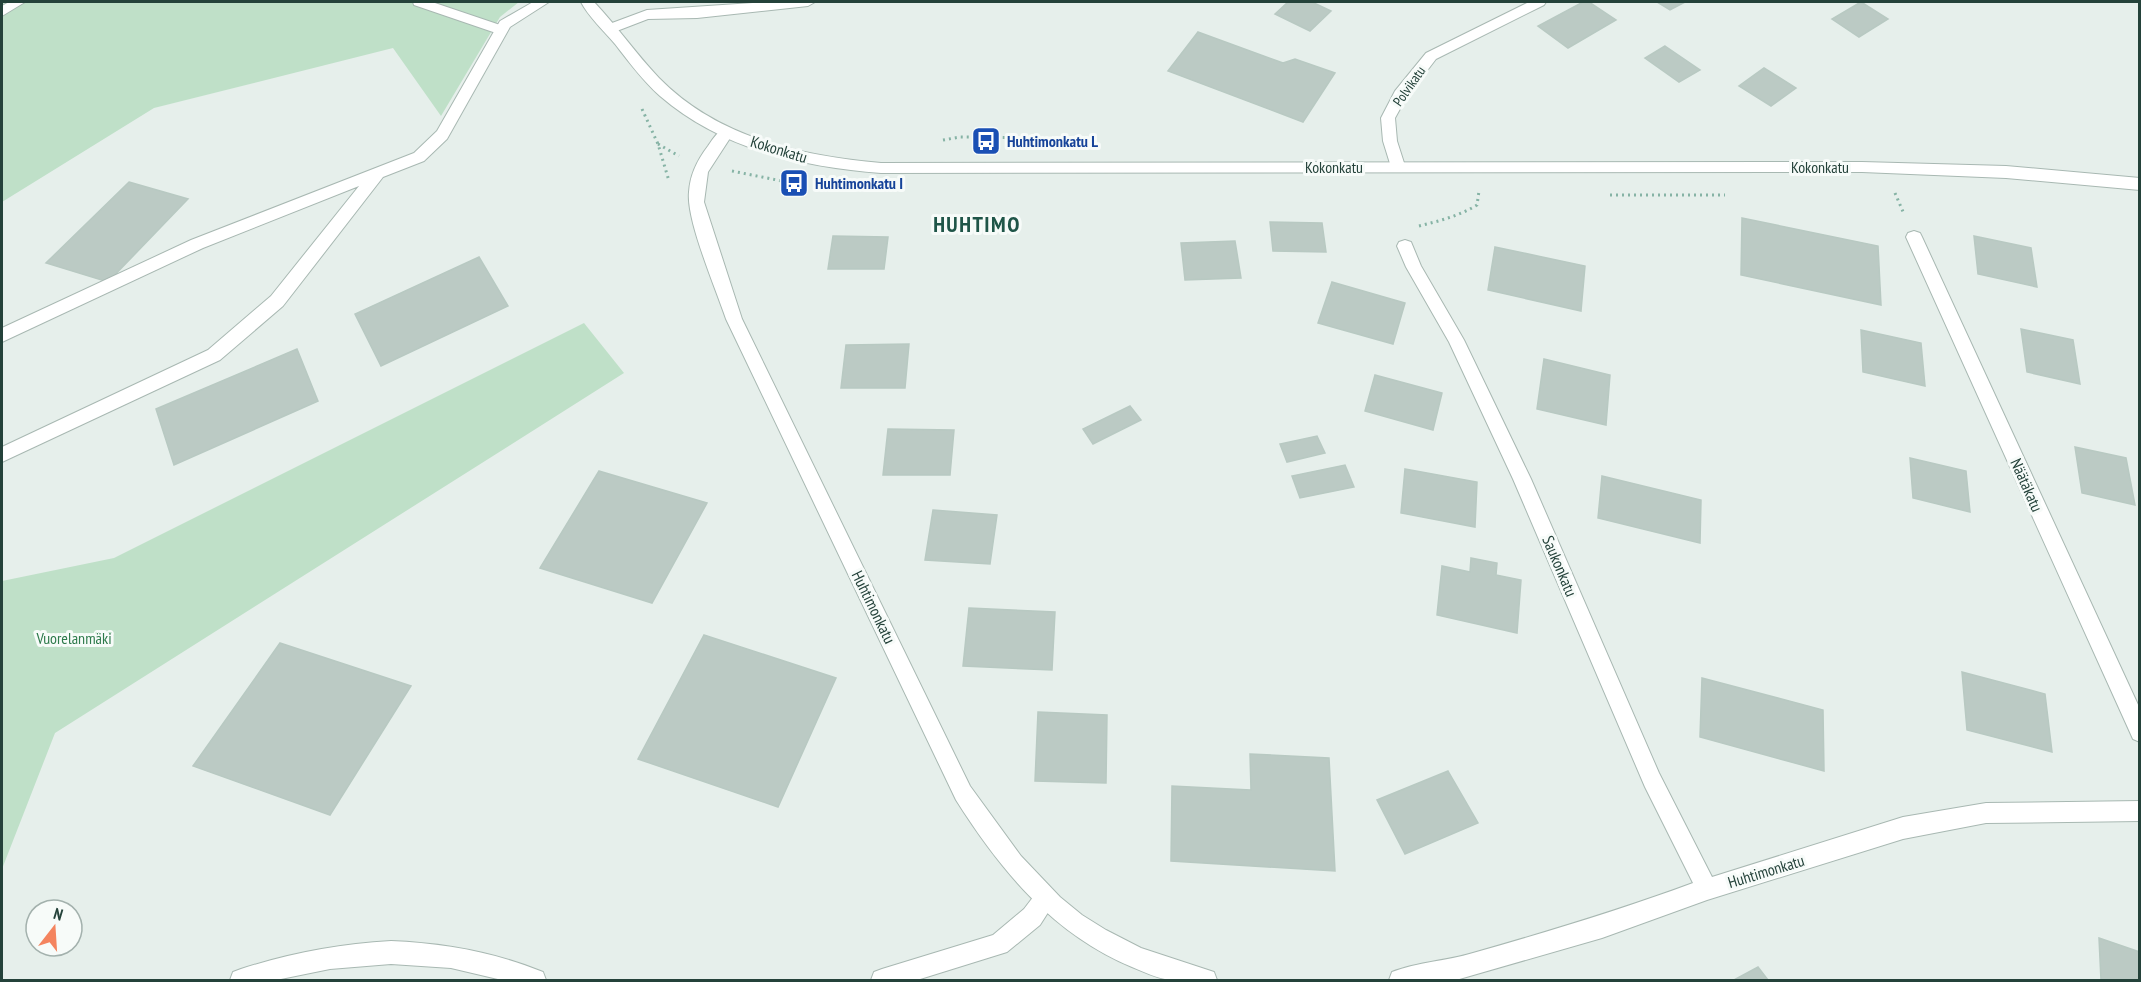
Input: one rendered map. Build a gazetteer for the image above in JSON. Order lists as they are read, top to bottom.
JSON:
{
  "streets": {
    "street": [
      "Polvikatu",
      "Kokonkatu",
      "Näätäkatu",
      "Saukonkatu",
      "Huhtimonkatu"
    ]
  },
  "crossings": [
    ["Polvikatu", "Kokonkatu"],
    ["Kokonkatu", "Huhtimonkatu"],
    ["Saukonkatu", "Huhtimonkatu"]
  ],
  "districts": ["HUHTIMO"],
  "parks": ["Vuorelanmäki"],
  "places": {
    "bus stop": ["Huhtimonkatu L", "Huhtimonkatu I"]
  },
  "north": "top"
}
